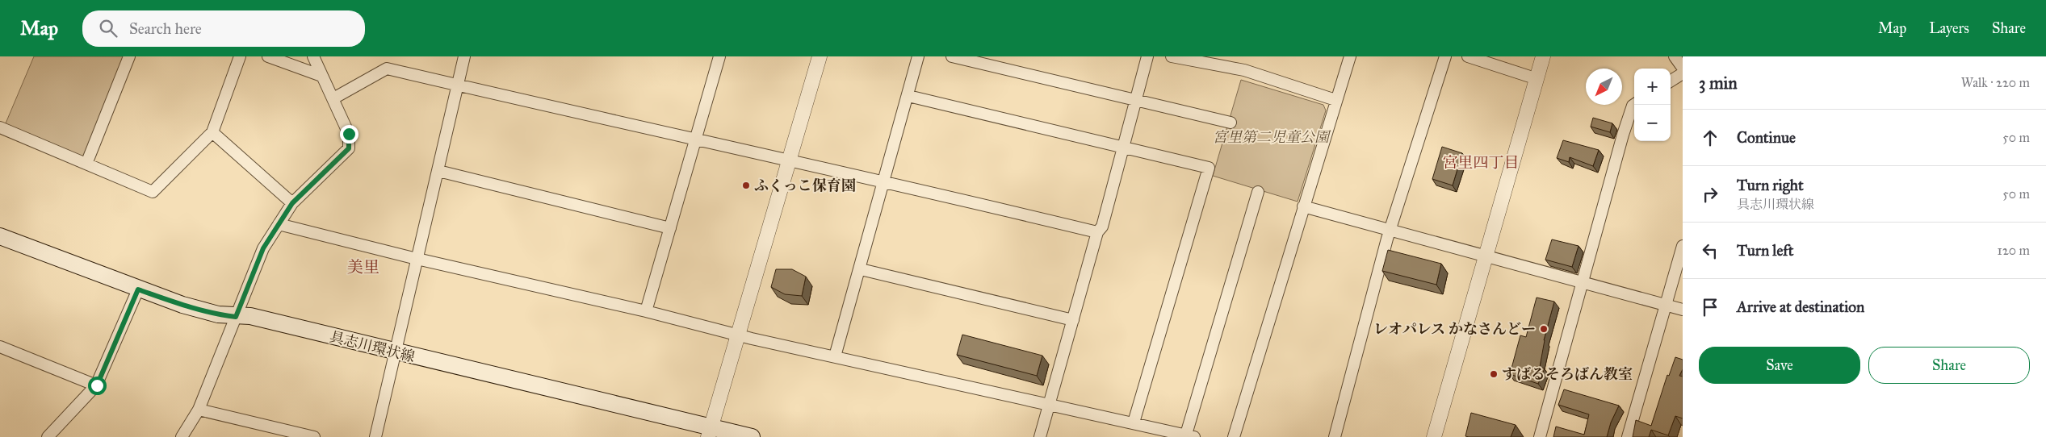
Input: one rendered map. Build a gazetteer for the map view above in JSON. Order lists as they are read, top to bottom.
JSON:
{
  "streets": {
    "main road": ["具志川環状線"]
  },
  "districts": ["宮里四丁目", "美里"],
  "parks": ["宮里第二児童公園"],
  "places": ["ふくっこ保育園", "レオパレス かなさんどー", "すばるそろばん教室"],
  "north": "bottom left",
  "page": {
    "header": "Map",
    "search": "Search here",
    "nav": ["Map", "Layers", "Share"],
    "heading": ["3 min", "Walk · 220 m"],
    "map_buttons": ["+", "−"],
    "list": [
      ["Continue", "50 m"],
      ["Turn right", "具志川環状線", "50 m"],
      ["Turn left", "120 m"],
      "Arrive at destination"
    ],
    "buttons": ["Save", "Share"]
  }
}
